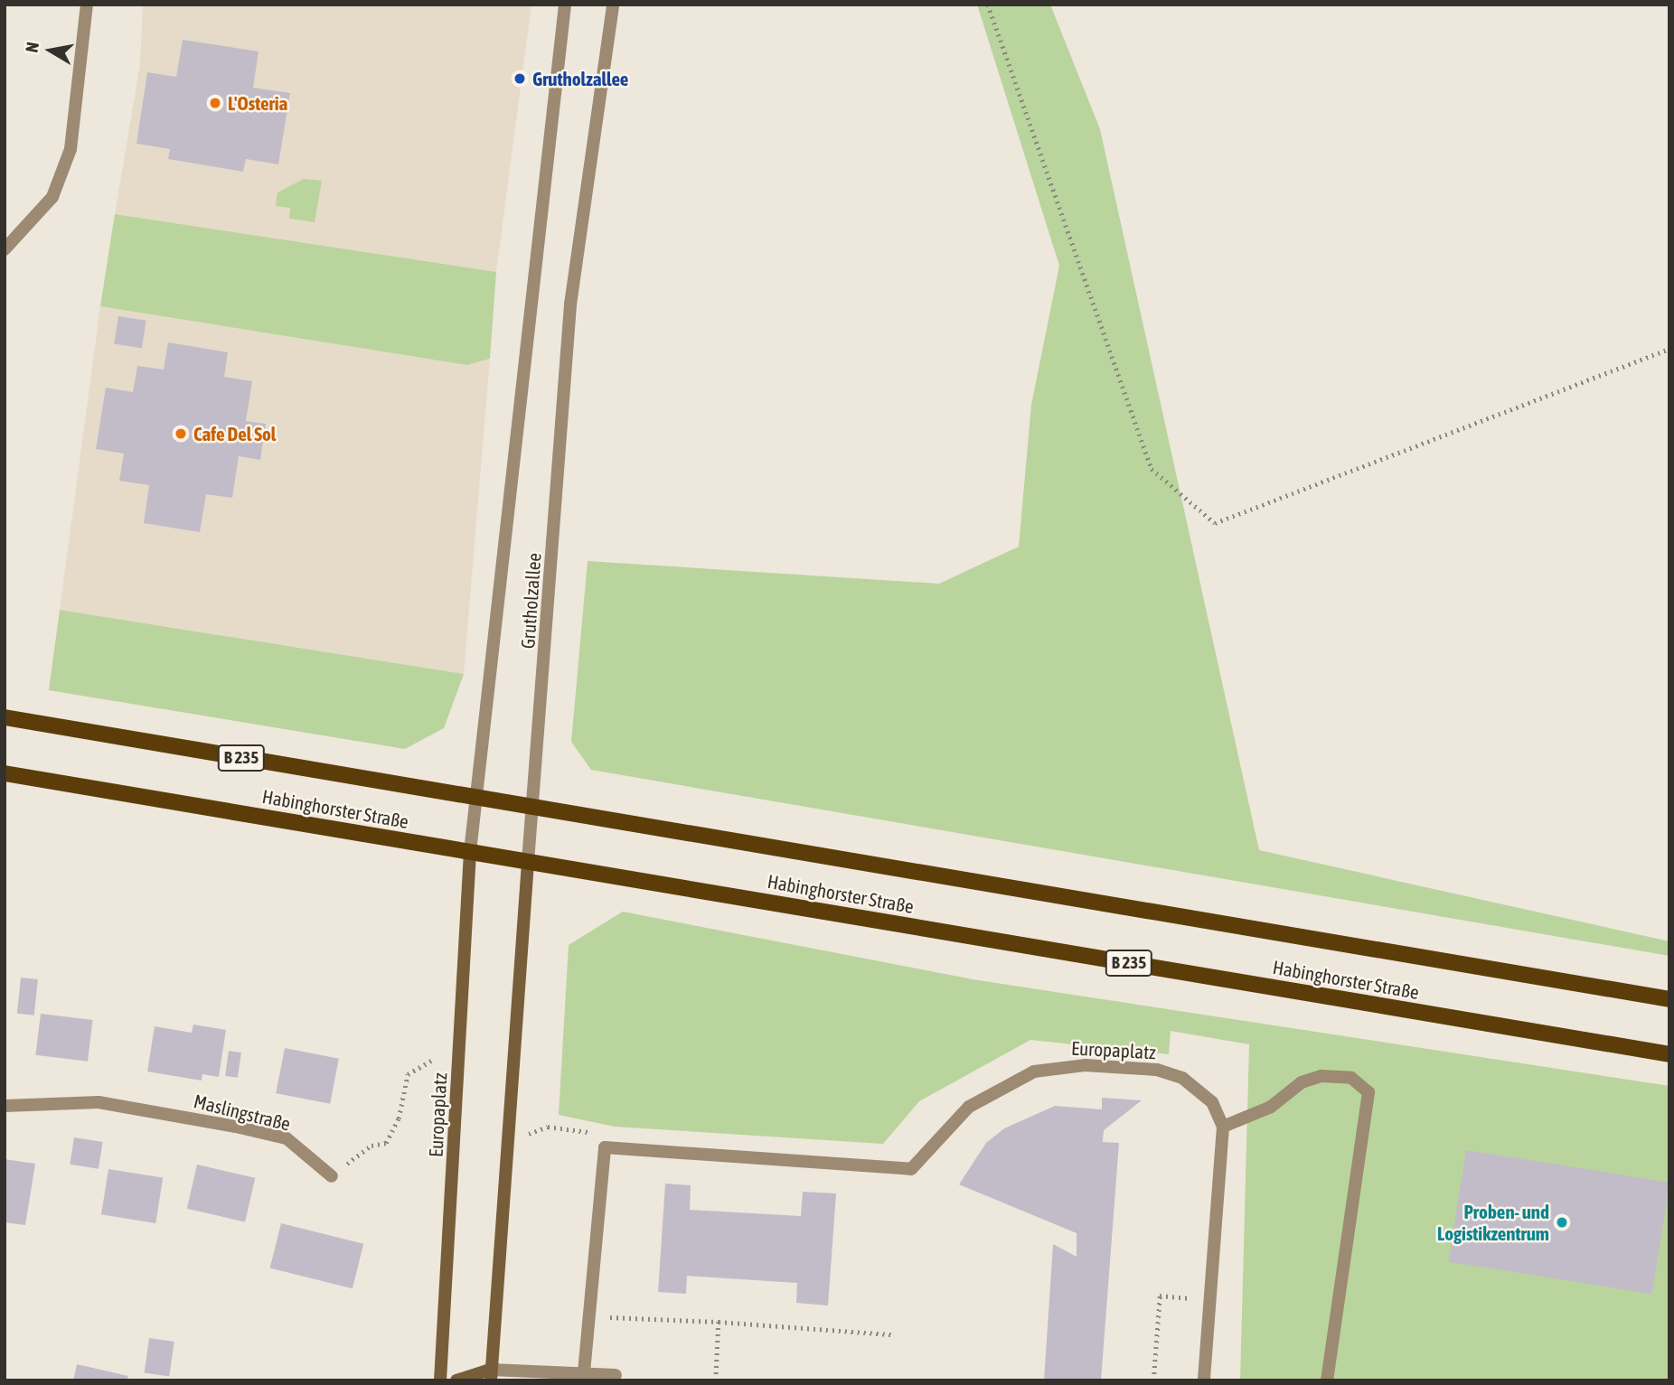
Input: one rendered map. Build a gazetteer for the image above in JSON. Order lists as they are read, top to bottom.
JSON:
{
  "streets": {
    "main road": ["B 235", "Habinghorster Straße"],
    "street": ["Grutholzallee", "Europaplatz", "Maslingstraße"]
  },
  "crossings": [
    ["Grutholzallee", "Habinghorster Straße"],
    ["Grutholzallee", "Europaplatz"],
    ["Habinghorster Straße", "Europaplatz"]
  ],
  "places": [
    "Grutholzallee",
    "L'Osteria",
    "Cafe Del Sol",
    "Proben- und Logistikzentrum"
  ],
  "north": "left"
}
